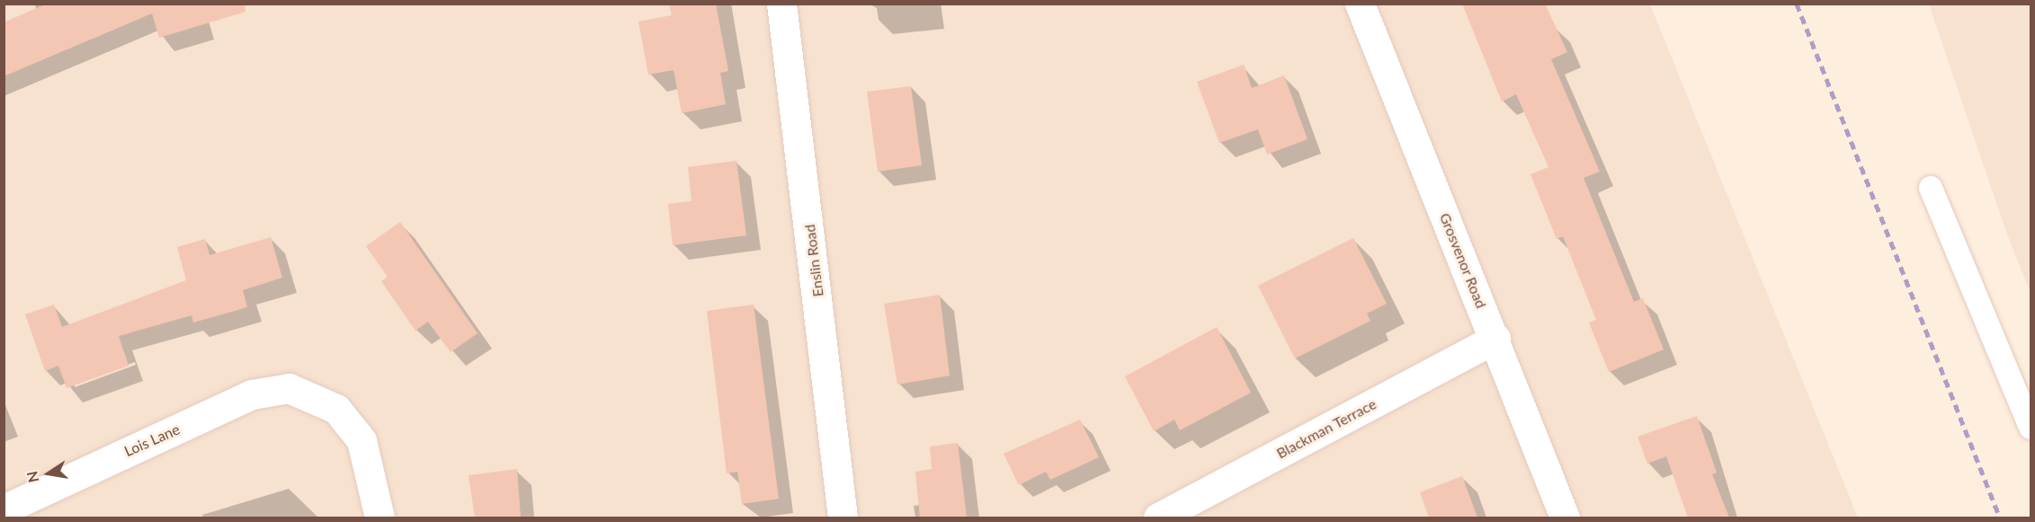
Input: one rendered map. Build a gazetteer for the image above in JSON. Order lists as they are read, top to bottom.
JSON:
{
  "streets": {
    "street": [
      "Enslin Road",
      "Grosvenor Road",
      "Blackman Terrace",
      "Lois Lane"
    ]
  },
  "crossings": [
    ["Grosvenor Road", "Blackman Terrace"]
  ],
  "north": "left"
}
